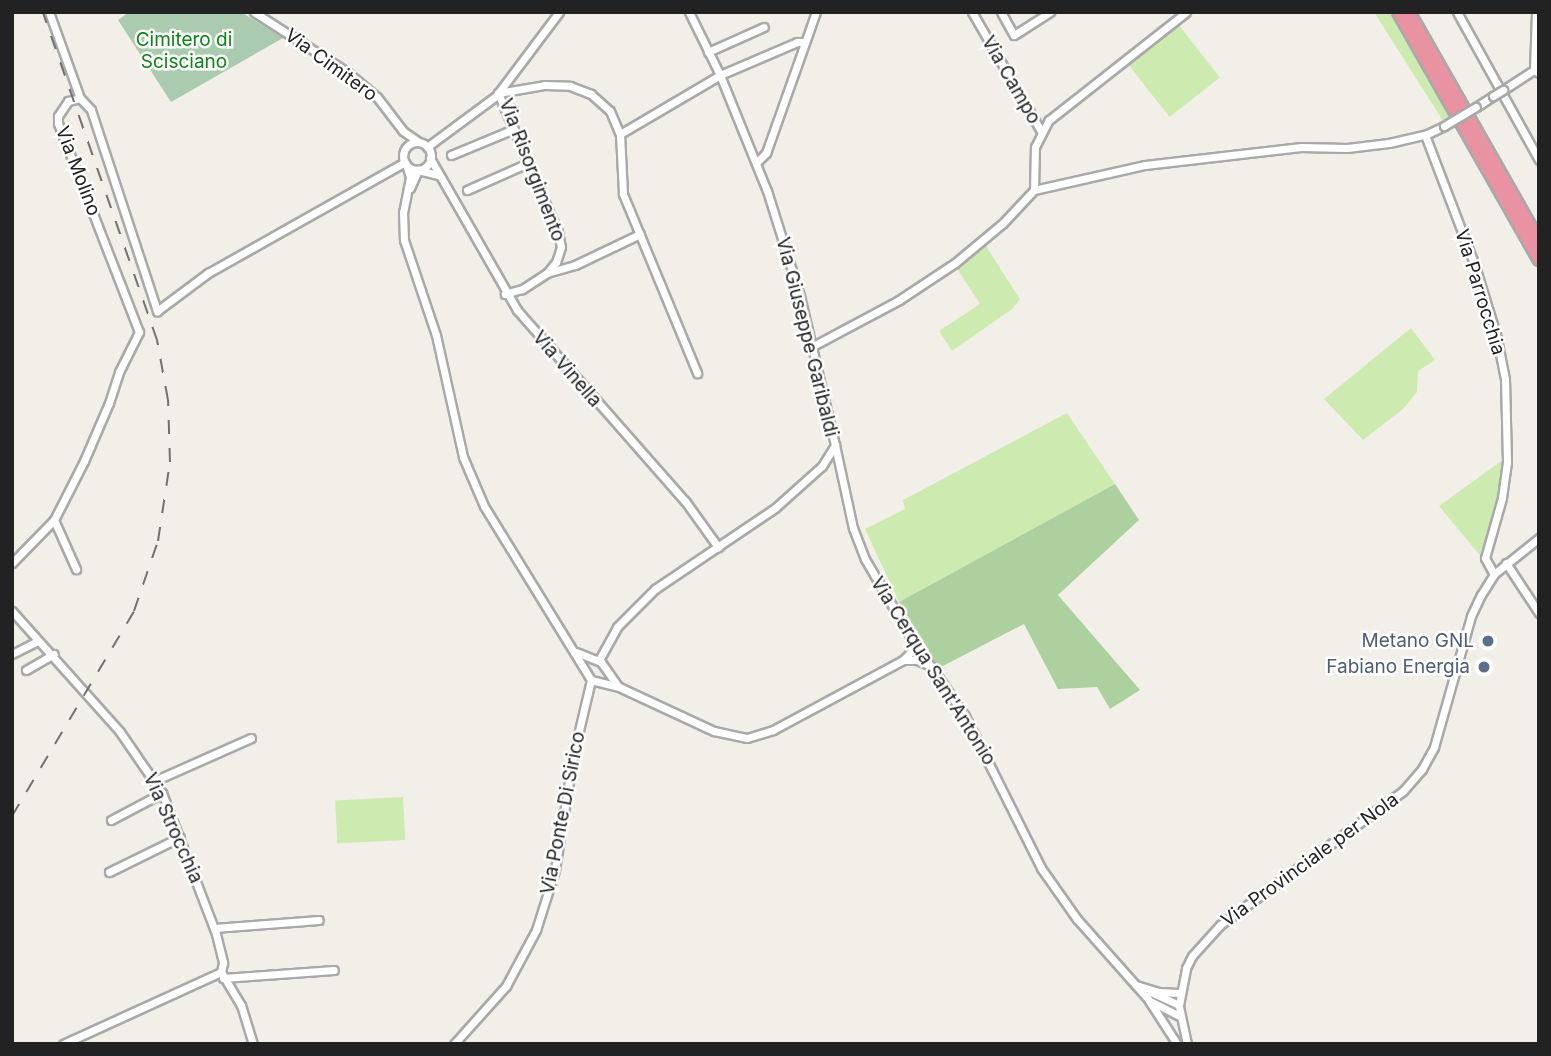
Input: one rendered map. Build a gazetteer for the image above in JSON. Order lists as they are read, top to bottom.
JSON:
{
  "streets": {
    "street": [
      "Via Cimitero",
      "Via Campo",
      "Via Risorgimento",
      "Via Molino",
      "Via Parrocchia",
      "Via Giuseppe Garibaldi",
      "Via Vinella",
      "Via Cerqua Sant'Antonio",
      "Via Ponte Di Sirico",
      "Via Strocchia",
      "Via Provinciale per Nola"
    ]
  },
  "crossings": [
    ["Via Molino", "Via Vinella"],
    ["Via Parrocchia", "Via Provinciale per Nola"],
    ["Via Giuseppe Garibaldi", "Via Vinella"],
    ["Via Giuseppe Garibaldi", "Via Cerqua Sant'Antonio"],
    ["Via Cerqua Sant'Antonio", "Via Provinciale per Nola"]
  ],
  "parks": ["Cimitero di Scisciano"],
  "places": ["Metano GNL", "Fabiano Energia"]
}
